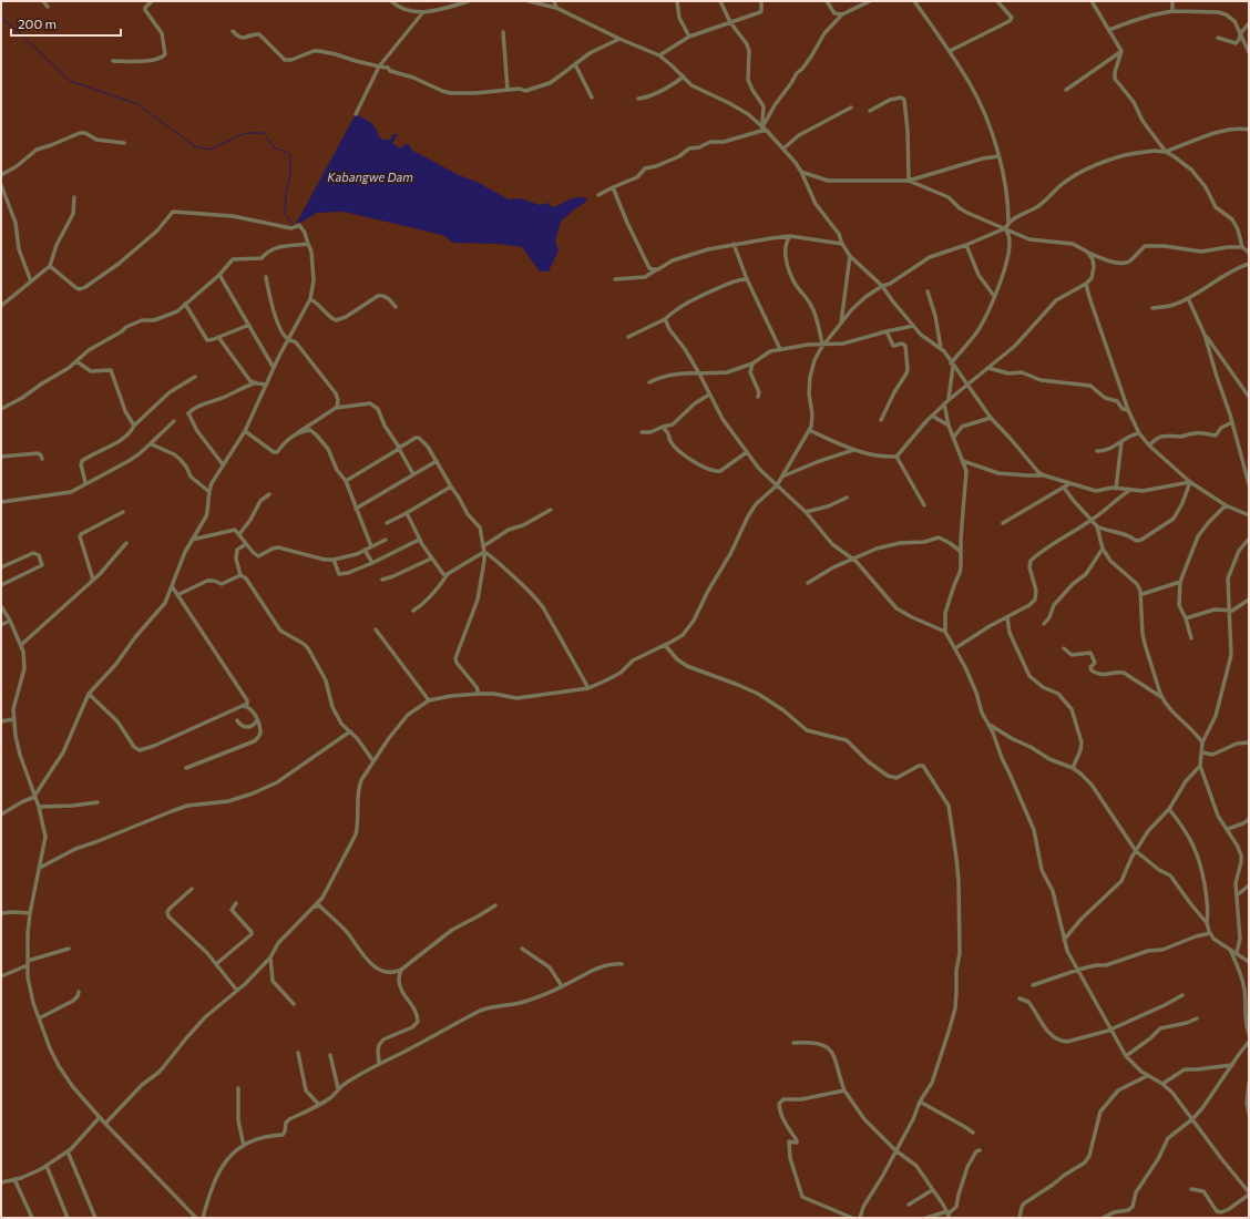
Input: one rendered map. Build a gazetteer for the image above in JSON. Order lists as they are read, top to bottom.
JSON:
{
  "water": ["Kabangwe Dam"],
  "scale_bar": "200 m"
}
